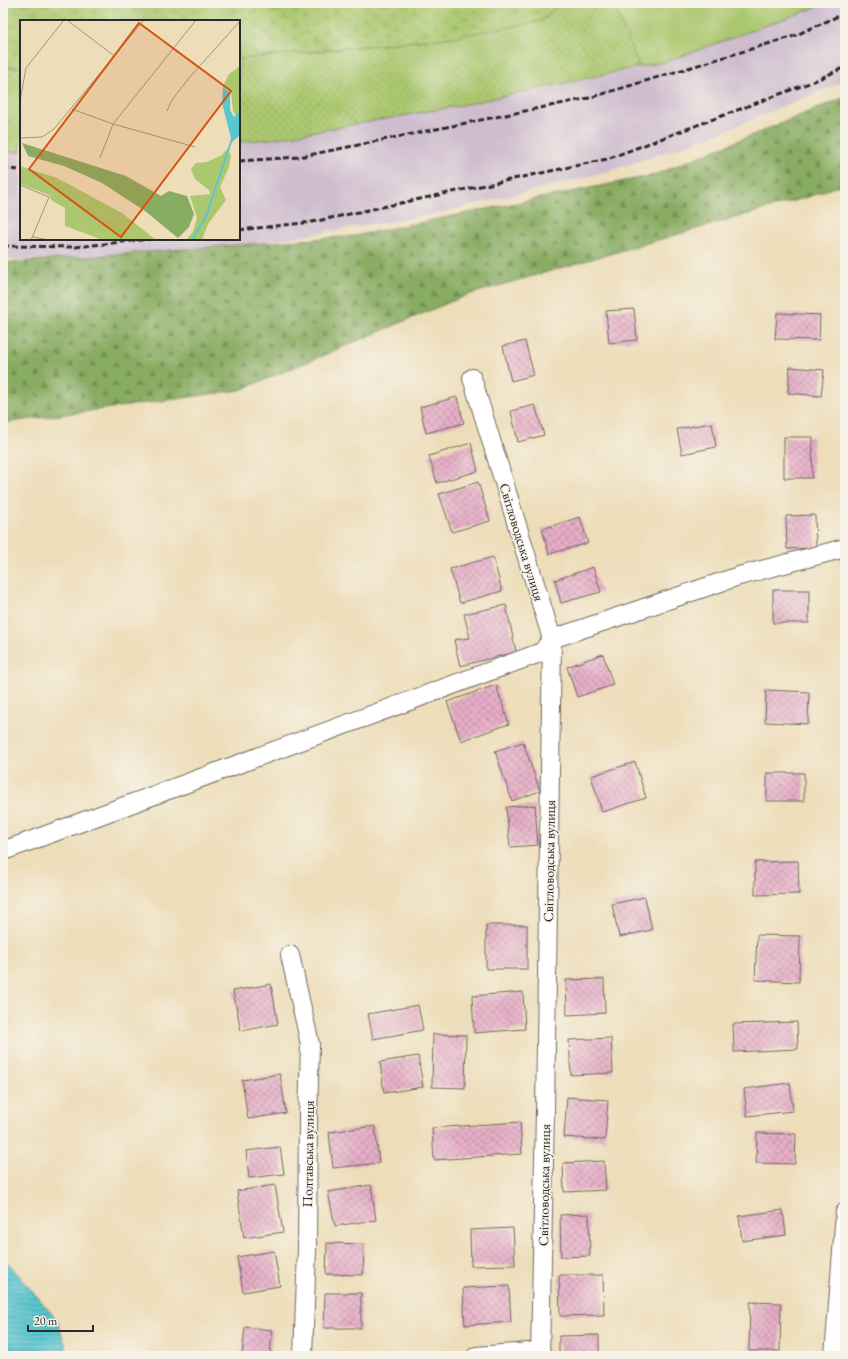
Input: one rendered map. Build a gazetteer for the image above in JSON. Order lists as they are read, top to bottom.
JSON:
{
  "streets": {
    "street": ["Світловодська вулиця", "Полтавська вулиця"]
  },
  "scale_bar": "20 m"
}
